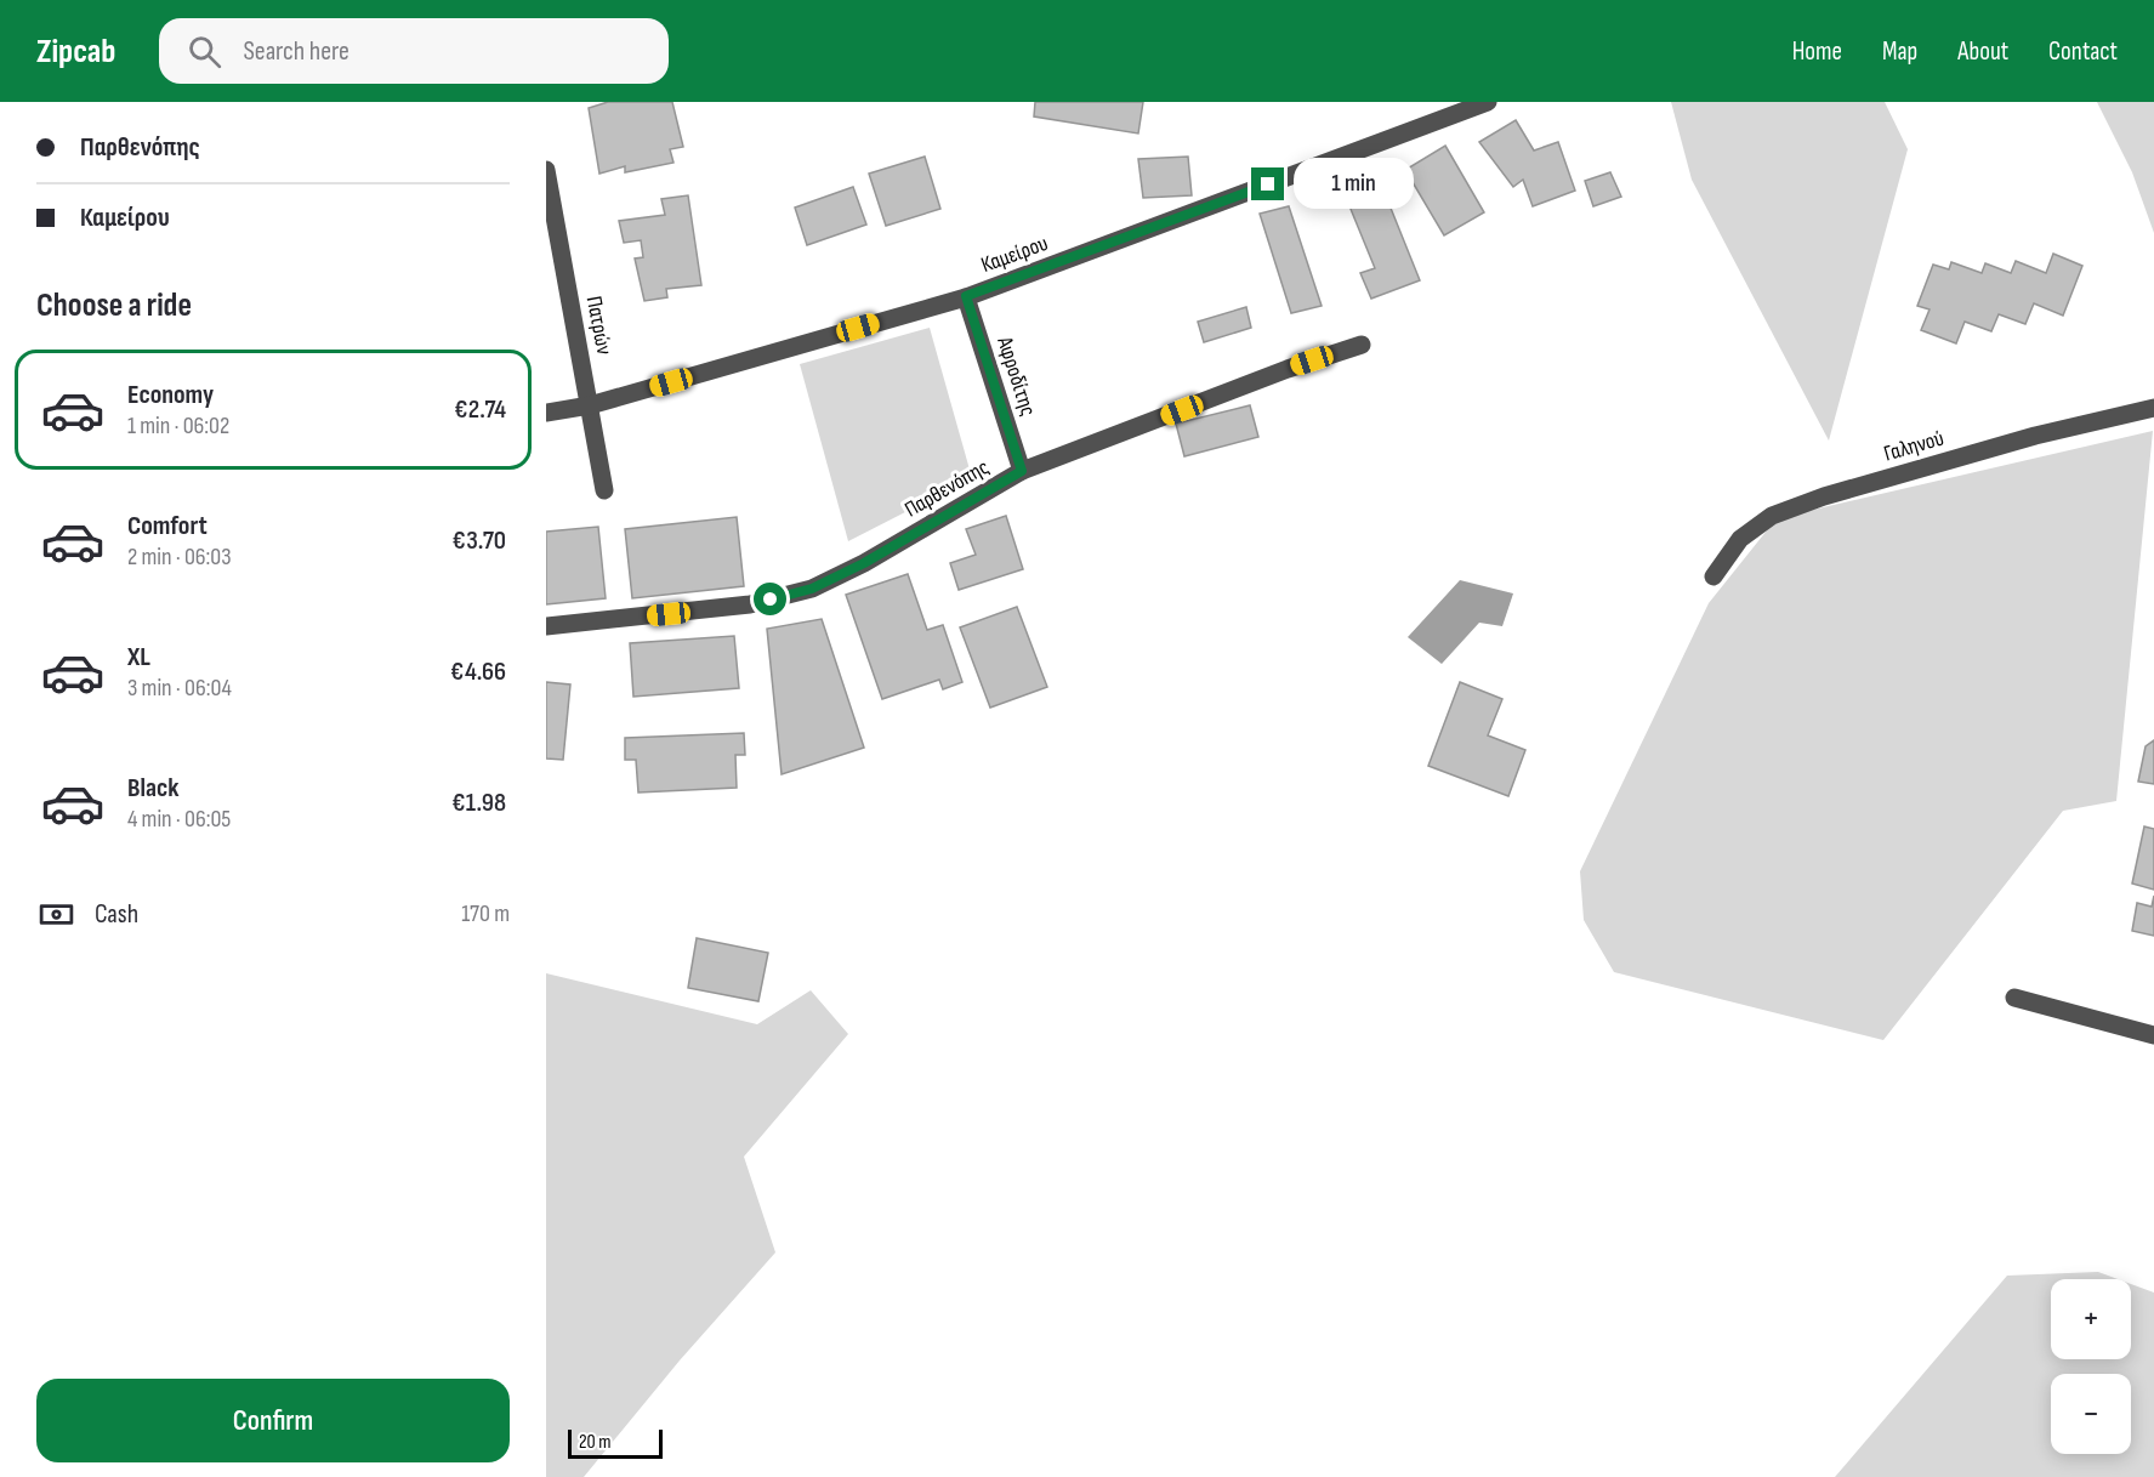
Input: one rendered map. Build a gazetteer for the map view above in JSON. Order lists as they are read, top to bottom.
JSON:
{
  "streets": {
    "street": [
      "Καμείρου",
      "Πατρών",
      "Αφροδίτης",
      "Γαληνού",
      "Παρθενόπης"
    ]
  },
  "crossings": [
    ["Καμείρου", "Πατρών"],
    ["Καμείρου", "Αφροδίτης"],
    ["Αφροδίτης", "Παρθενόπης"]
  ],
  "scale_bar": "20 m",
  "page": {
    "header": "Zipcab",
    "search": "Search here",
    "nav": [
      "Home",
      "Map",
      "About",
      "Contact"
    ],
    "banner": ["Παρθενόπης", "Καμείρου"],
    "bubble": "1 min",
    "heading": "Choose a ride",
    "list": [
      {
        "name": "Economy",
        "note": "1 min · 06:02",
        "value": "€2.74"
      },
      {
        "name": "Comfort",
        "note": "2 min · 06:03",
        "value": "€3.70"
      },
      {
        "name": "XL",
        "note": "3 min · 06:04",
        "value": "€4.66"
      },
      {
        "name": "Black",
        "note": "4 min · 06:05",
        "value": "€1.98"
      }
    ],
    "pay": ["Cash", "170 m"],
    "map_buttons": ["+", "−"],
    "buttons": "Confirm",
    "scale": "20 m"
  }
}
